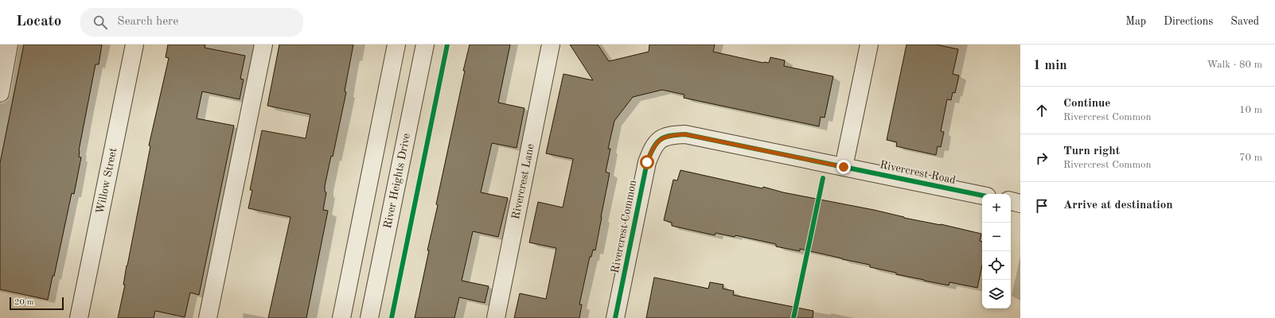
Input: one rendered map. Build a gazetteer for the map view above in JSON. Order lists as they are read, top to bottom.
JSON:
{
  "streets": {
    "street": [
      "Rivercrest Road",
      "Willow Street",
      "River Heights Drive",
      "Rivercrest Lane",
      "Rivercrest Common"
    ]
  },
  "crossings": [
    ["Rivercrest Road", "Rivercrest Common"]
  ],
  "scale_bar": "20 m",
  "page": {
    "header": "Locato",
    "search": "Search here",
    "nav": ["Map", "Directions", "Saved"],
    "heading": ["1 min", "Walk · 80 m"],
    "list": [
      ["Continue", "Rivercrest Common", "10 m"],
      ["Turn right", "Rivercrest Common", "70 m"],
      "Arrive at destination"
    ],
    "map_buttons": ["+", "−"],
    "scale": "20 m"
  }
}
